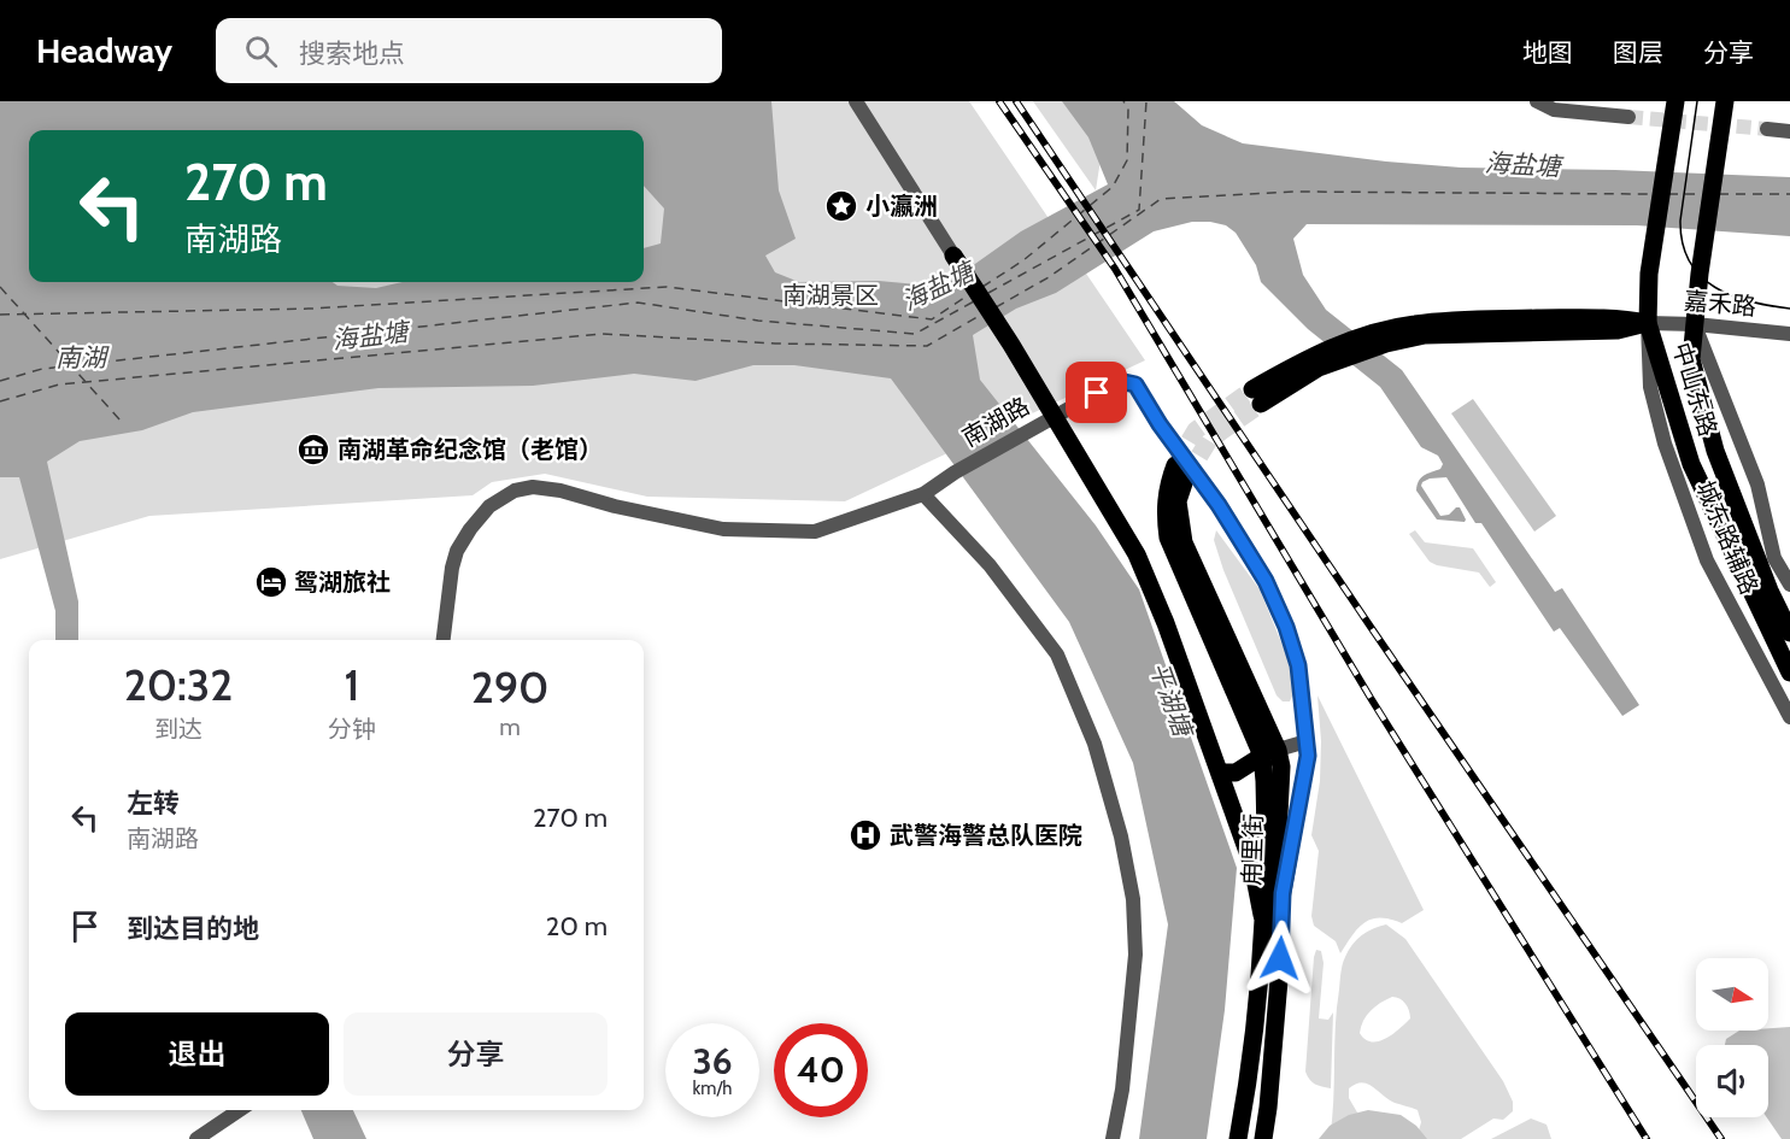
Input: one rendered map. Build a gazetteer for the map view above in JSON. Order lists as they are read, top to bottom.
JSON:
{
  "streets": {
    "main road": ["中山东路", "甪里街"],
    "street": ["嘉禾路", "南湖路", "城东路辅路"]
  },
  "crossings": [
    ["嘉禾路", "中山东路"],
    ["嘉禾路", "城东路辅路"],
    ["中山东路", "城东路辅路"],
    ["南湖路", "甪里街"]
  ],
  "water": ["海盐塘", "南湖", "平湖塘"],
  "parks": ["南湖景区"],
  "places": {
    "place": ["小瀛洲"],
    "museum": ["南湖革命纪念馆（老馆）"],
    "hotel": ["鸳湖旅社"],
    "hospital": ["武警海警总队医院"]
  },
  "north": "right",
  "page": {
    "header": "Headway",
    "search": "搜索地点",
    "nav": ["地图", "图层", "分享"],
    "turn": ["270 m", "南湖路"],
    "eta": [
      "20:32",
      "到达",
      "1",
      "分钟",
      "290",
      "m"
    ],
    "list": [
      {
        "name": "左转",
        "note": "南湖路",
        "value": "270 m"
      },
      {
        "name": "到达目的地",
        "value": "20 m"
      }
    ],
    "buttons": ["退出", "分享"],
    "speed": "36 km/h",
    "limit": "40"
  }
}
